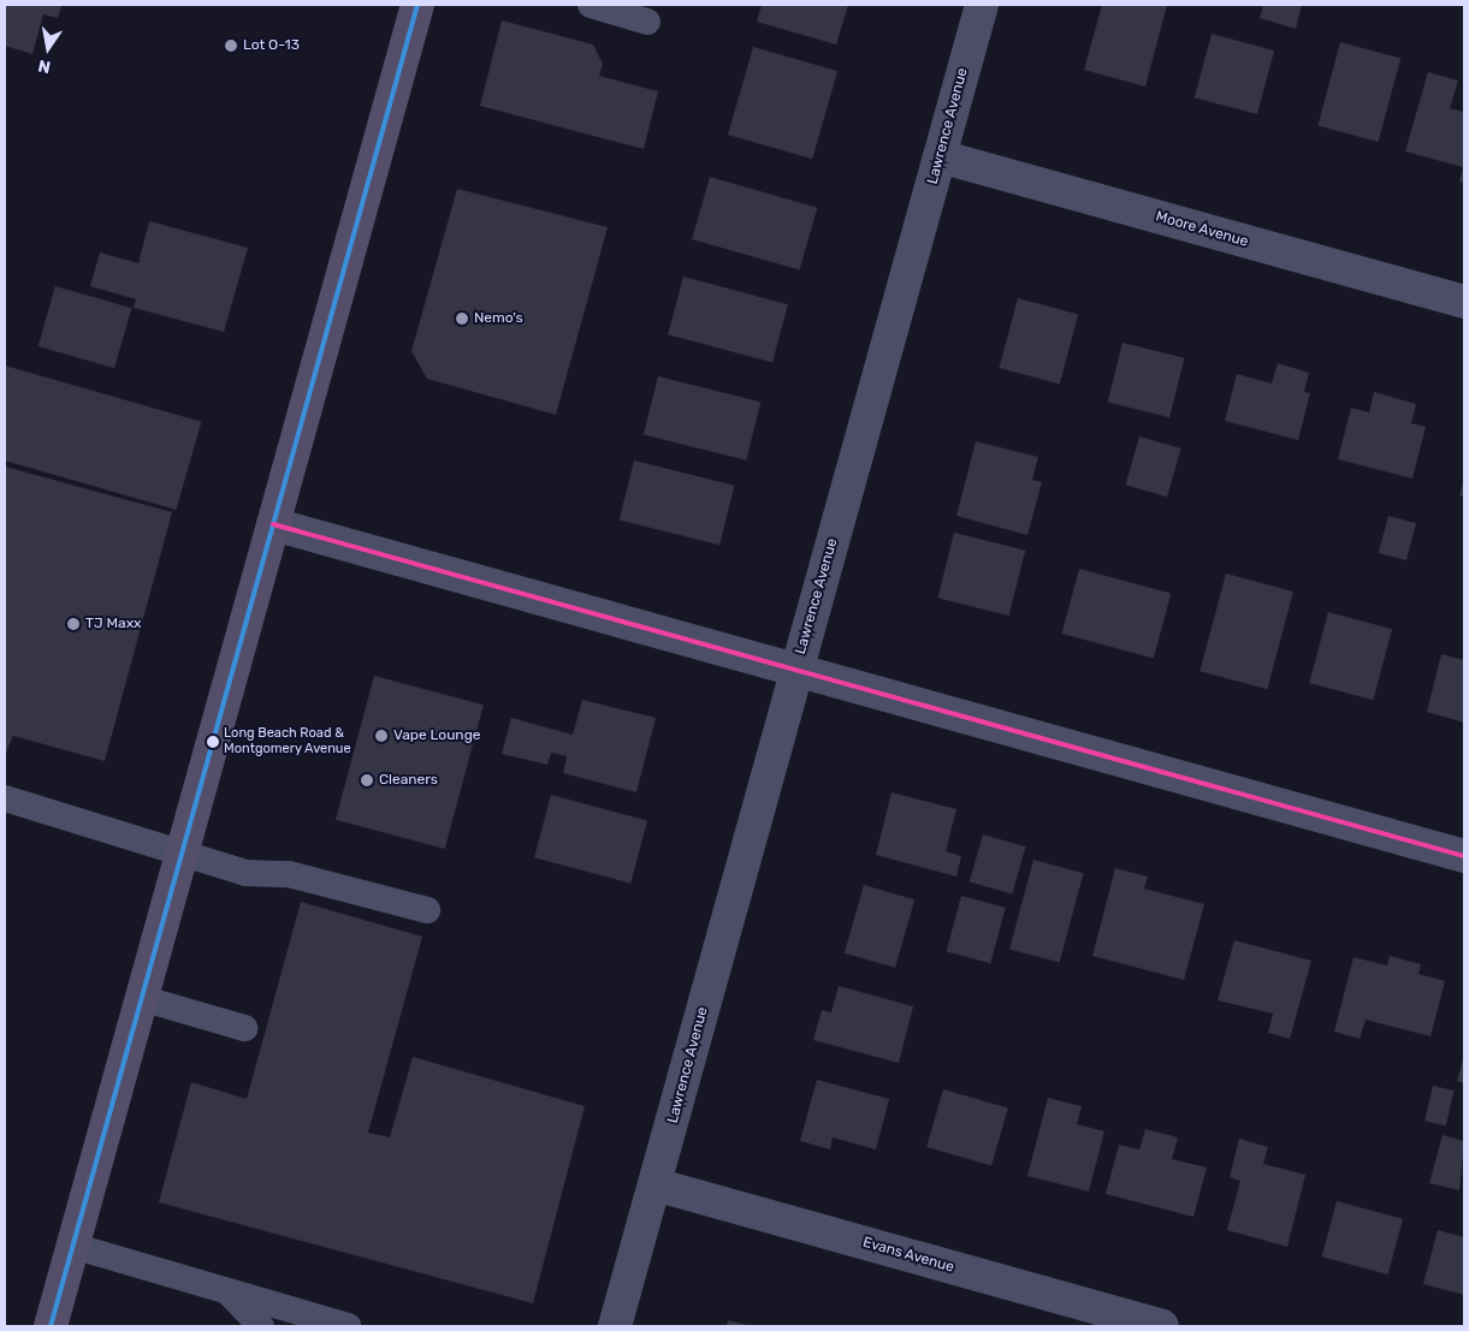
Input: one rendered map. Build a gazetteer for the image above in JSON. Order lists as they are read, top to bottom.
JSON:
{
  "streets": {
    "street": ["Lawrence Avenue", "Moore Avenue", "Evans Avenue"]
  },
  "crossings": [
    ["Lawrence Avenue", "Moore Avenue"],
    ["Lawrence Avenue", "Evans Avenue"]
  ],
  "places": [
    "Lot O-13",
    "Nemo's",
    "TJ Maxx",
    "Vape Lounge",
    "Long Beach Road & Montgomery Avenue",
    "Cleaners"
  ],
  "north": "bottom"
}
